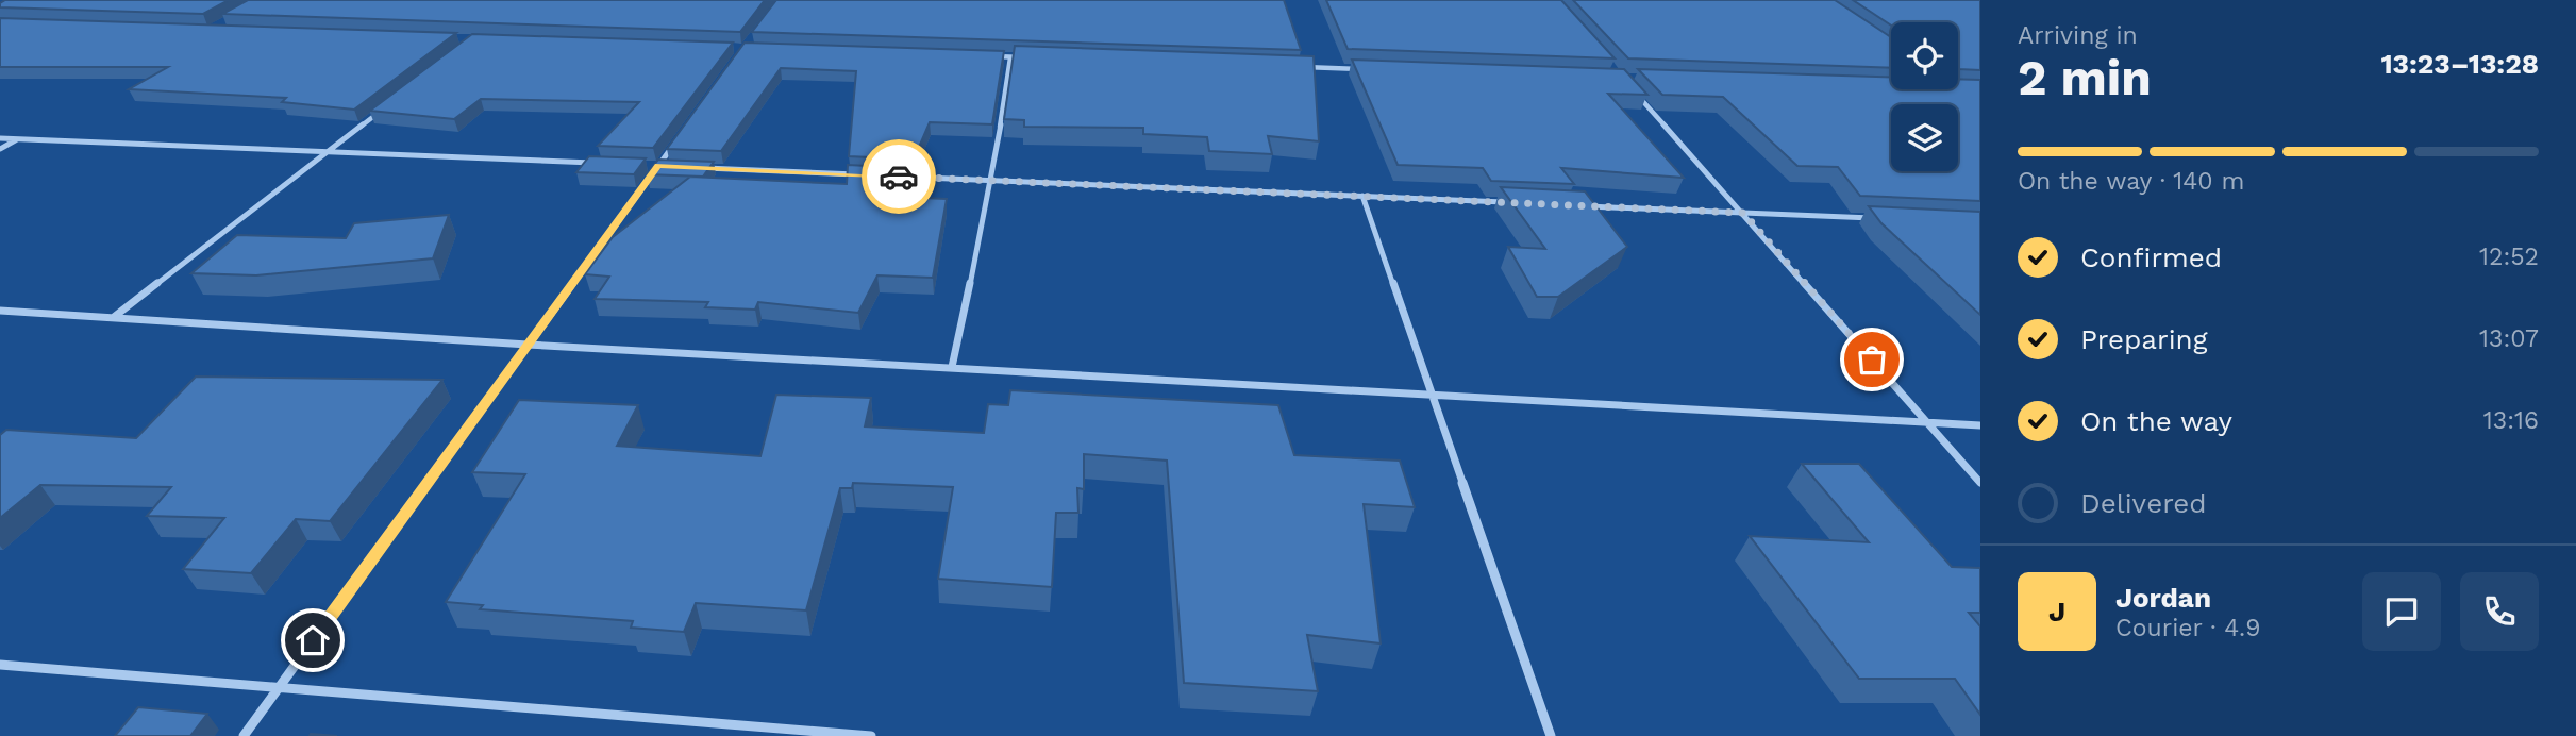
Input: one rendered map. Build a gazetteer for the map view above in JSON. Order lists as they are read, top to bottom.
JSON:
{
  "page": {
    "heading": ["2 min", "Arriving in", "13:23–13:28"],
    "panel": ["Jordan", "Courier · 4.9"],
    "bar": "On the way · 140 m",
    "list": [
      ["Confirmed", "12:52"],
      ["Preparing", "13:07"],
      ["On the way", "13:16"],
      "Delivered"
    ],
    "round": "J"
  }
}
